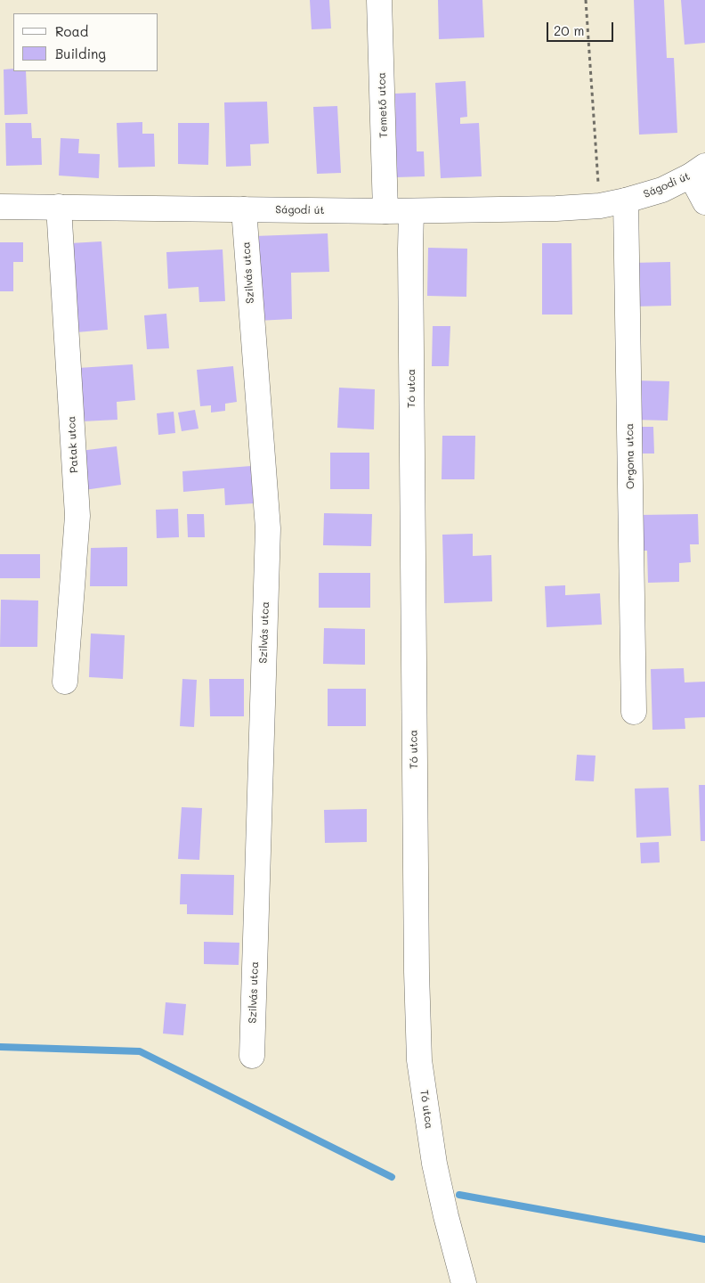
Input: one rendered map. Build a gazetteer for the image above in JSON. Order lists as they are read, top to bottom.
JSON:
{
  "streets": {
    "street": [
      "Temető utca",
      "Ságodi út",
      "Szilvás utca",
      "Tó utca",
      "Patak utca",
      "Orgona utca"
    ]
  },
  "crossings": [
    ["Temető utca", "Ságodi út"],
    ["Ságodi út", "Szilvás utca"],
    ["Ságodi út", "Tó utca"],
    ["Ságodi út", "Patak utca"],
    ["Ságodi út", "Orgona utca"]
  ],
  "legend": ["Road", "Building"],
  "scale_bar": "20 m"
}
